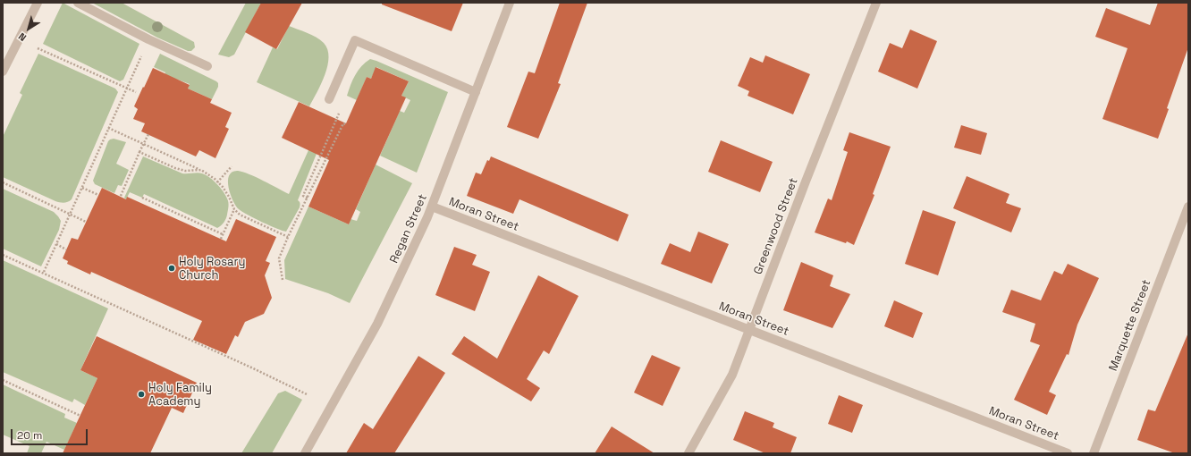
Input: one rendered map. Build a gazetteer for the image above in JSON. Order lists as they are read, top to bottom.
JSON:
{
  "streets": {
    "street": [
      "Moran Street",
      "Greenwood Street",
      "Regan Street",
      "Marquette Street"
    ]
  },
  "crossings": [
    ["Moran Street", "Greenwood Street"],
    ["Moran Street", "Regan Street"]
  ],
  "places": ["Holy Rosary Church", "Holy Family Academy"],
  "scale_bar": "20 m",
  "north": "bottom left"
}
